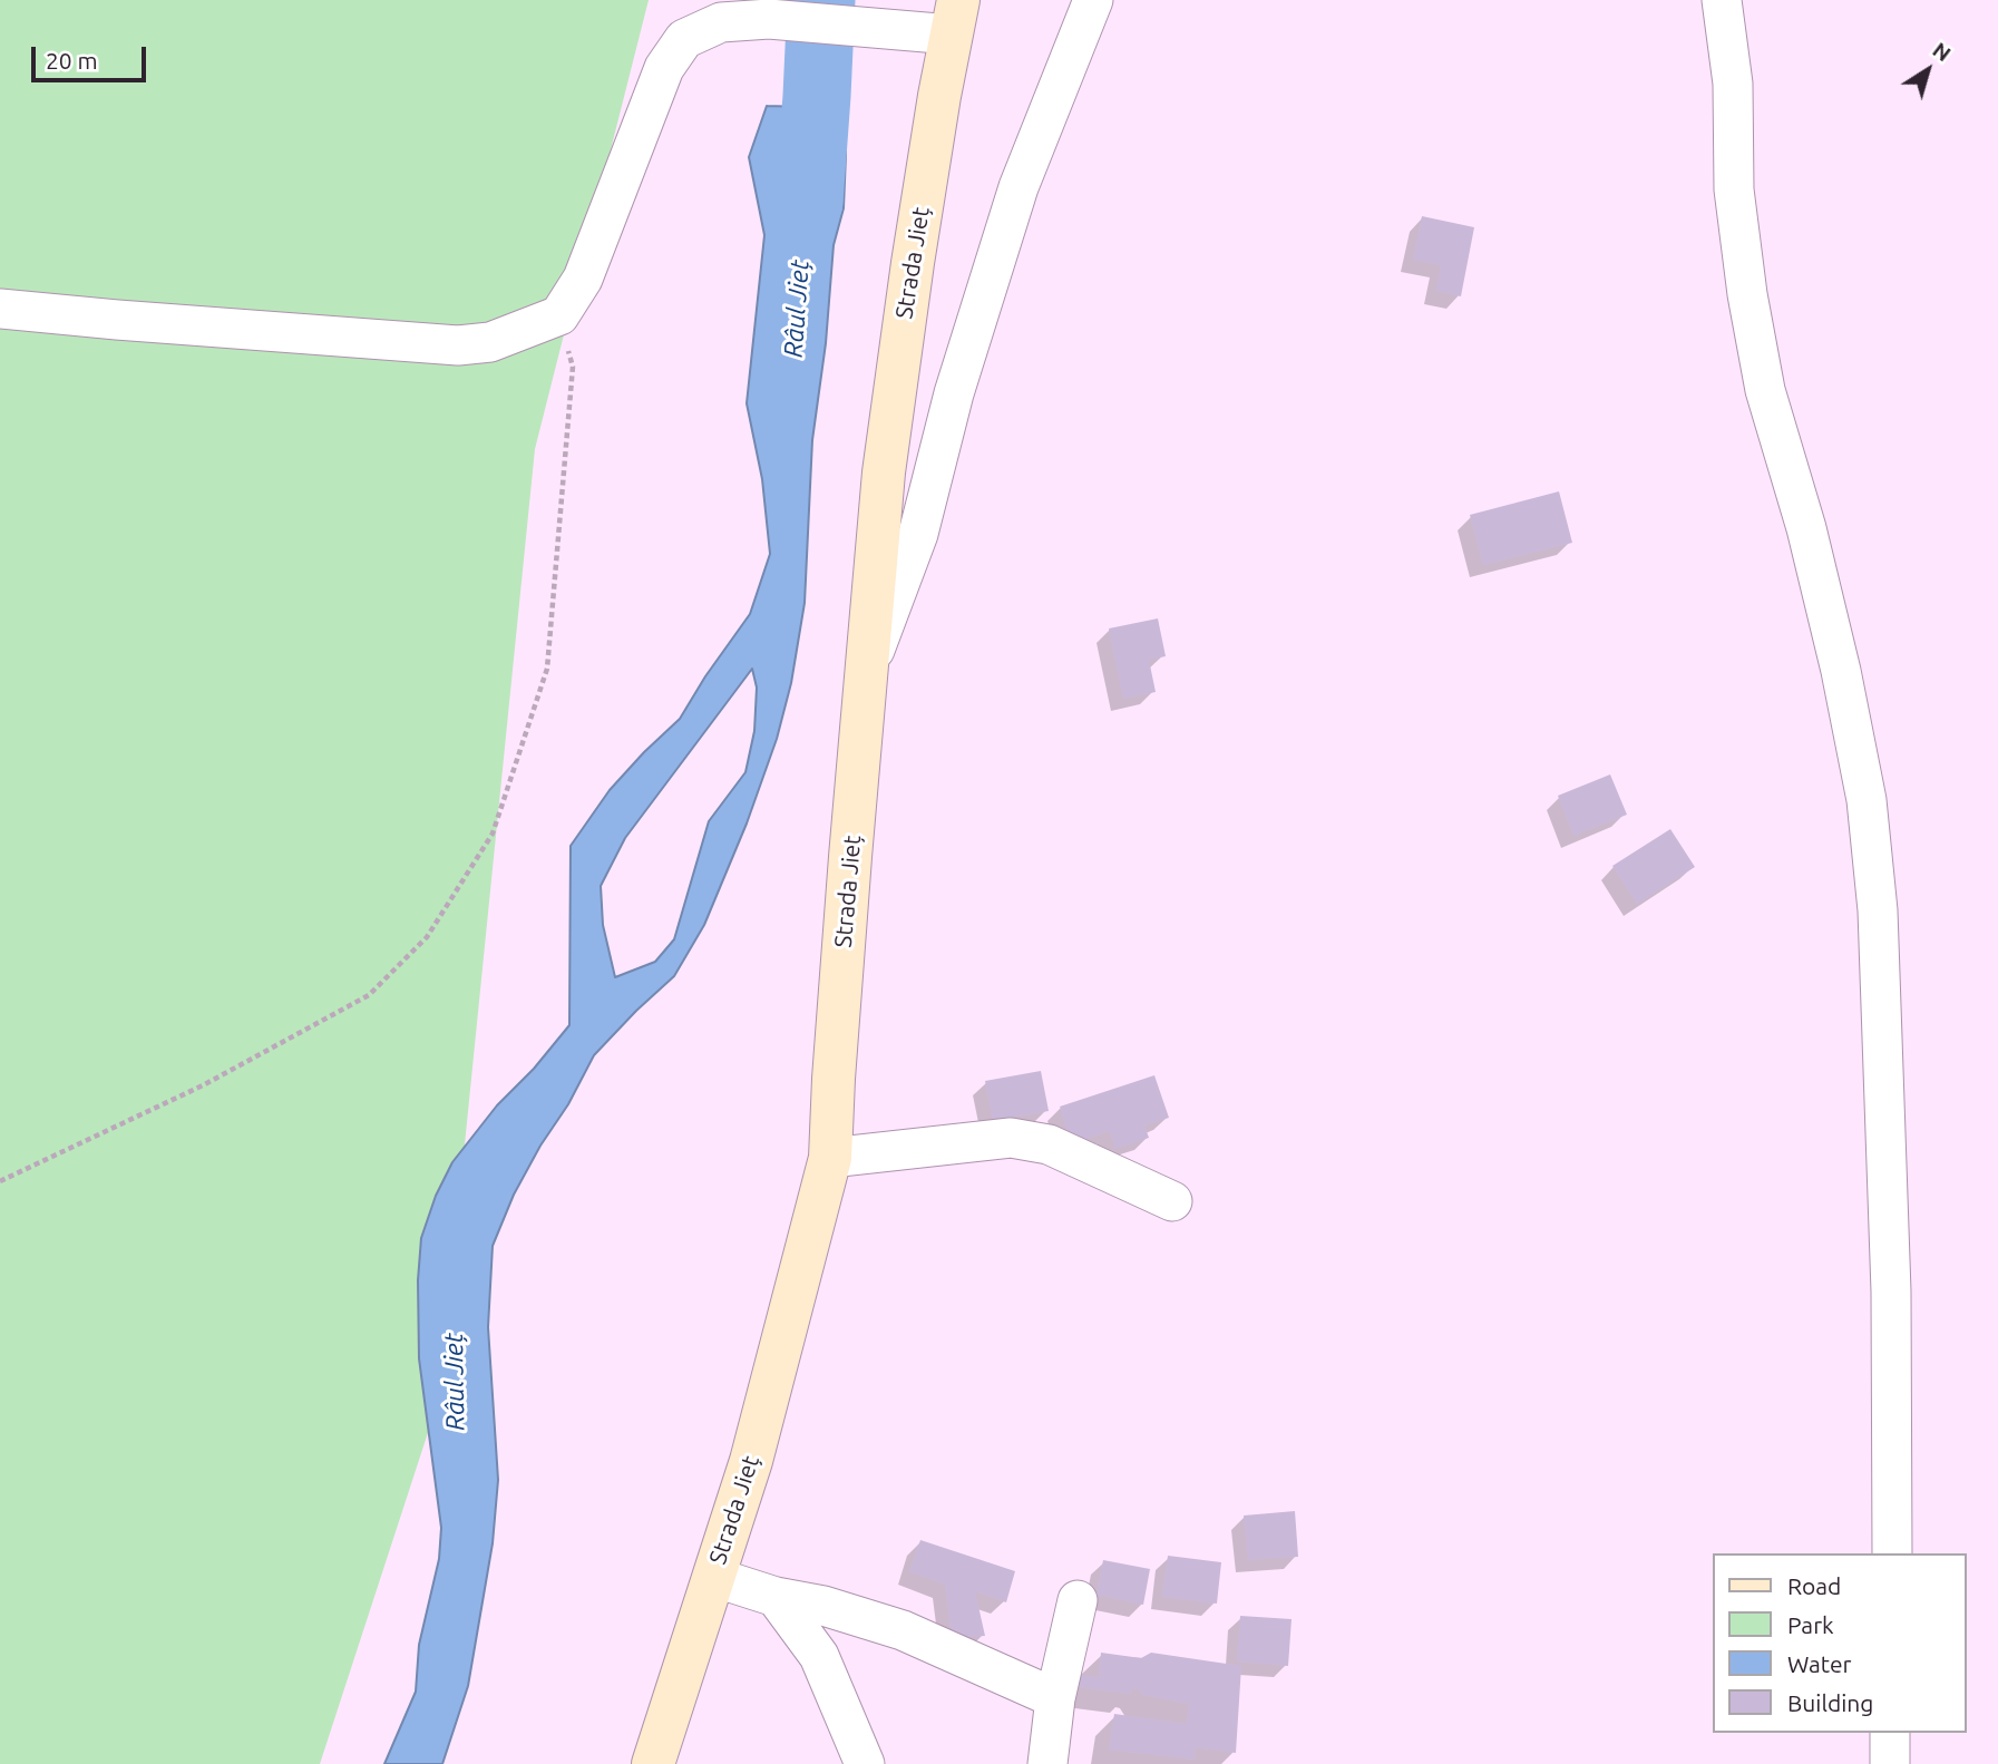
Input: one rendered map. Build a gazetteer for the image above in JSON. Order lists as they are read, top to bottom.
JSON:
{
  "streets": {
    "main road": ["Strada Jieț"]
  },
  "water": ["Râul Jieț"],
  "legend": [
    "Road",
    "Park",
    "Water",
    "Building"
  ],
  "scale_bar": "20 m",
  "north": "top right"
}
